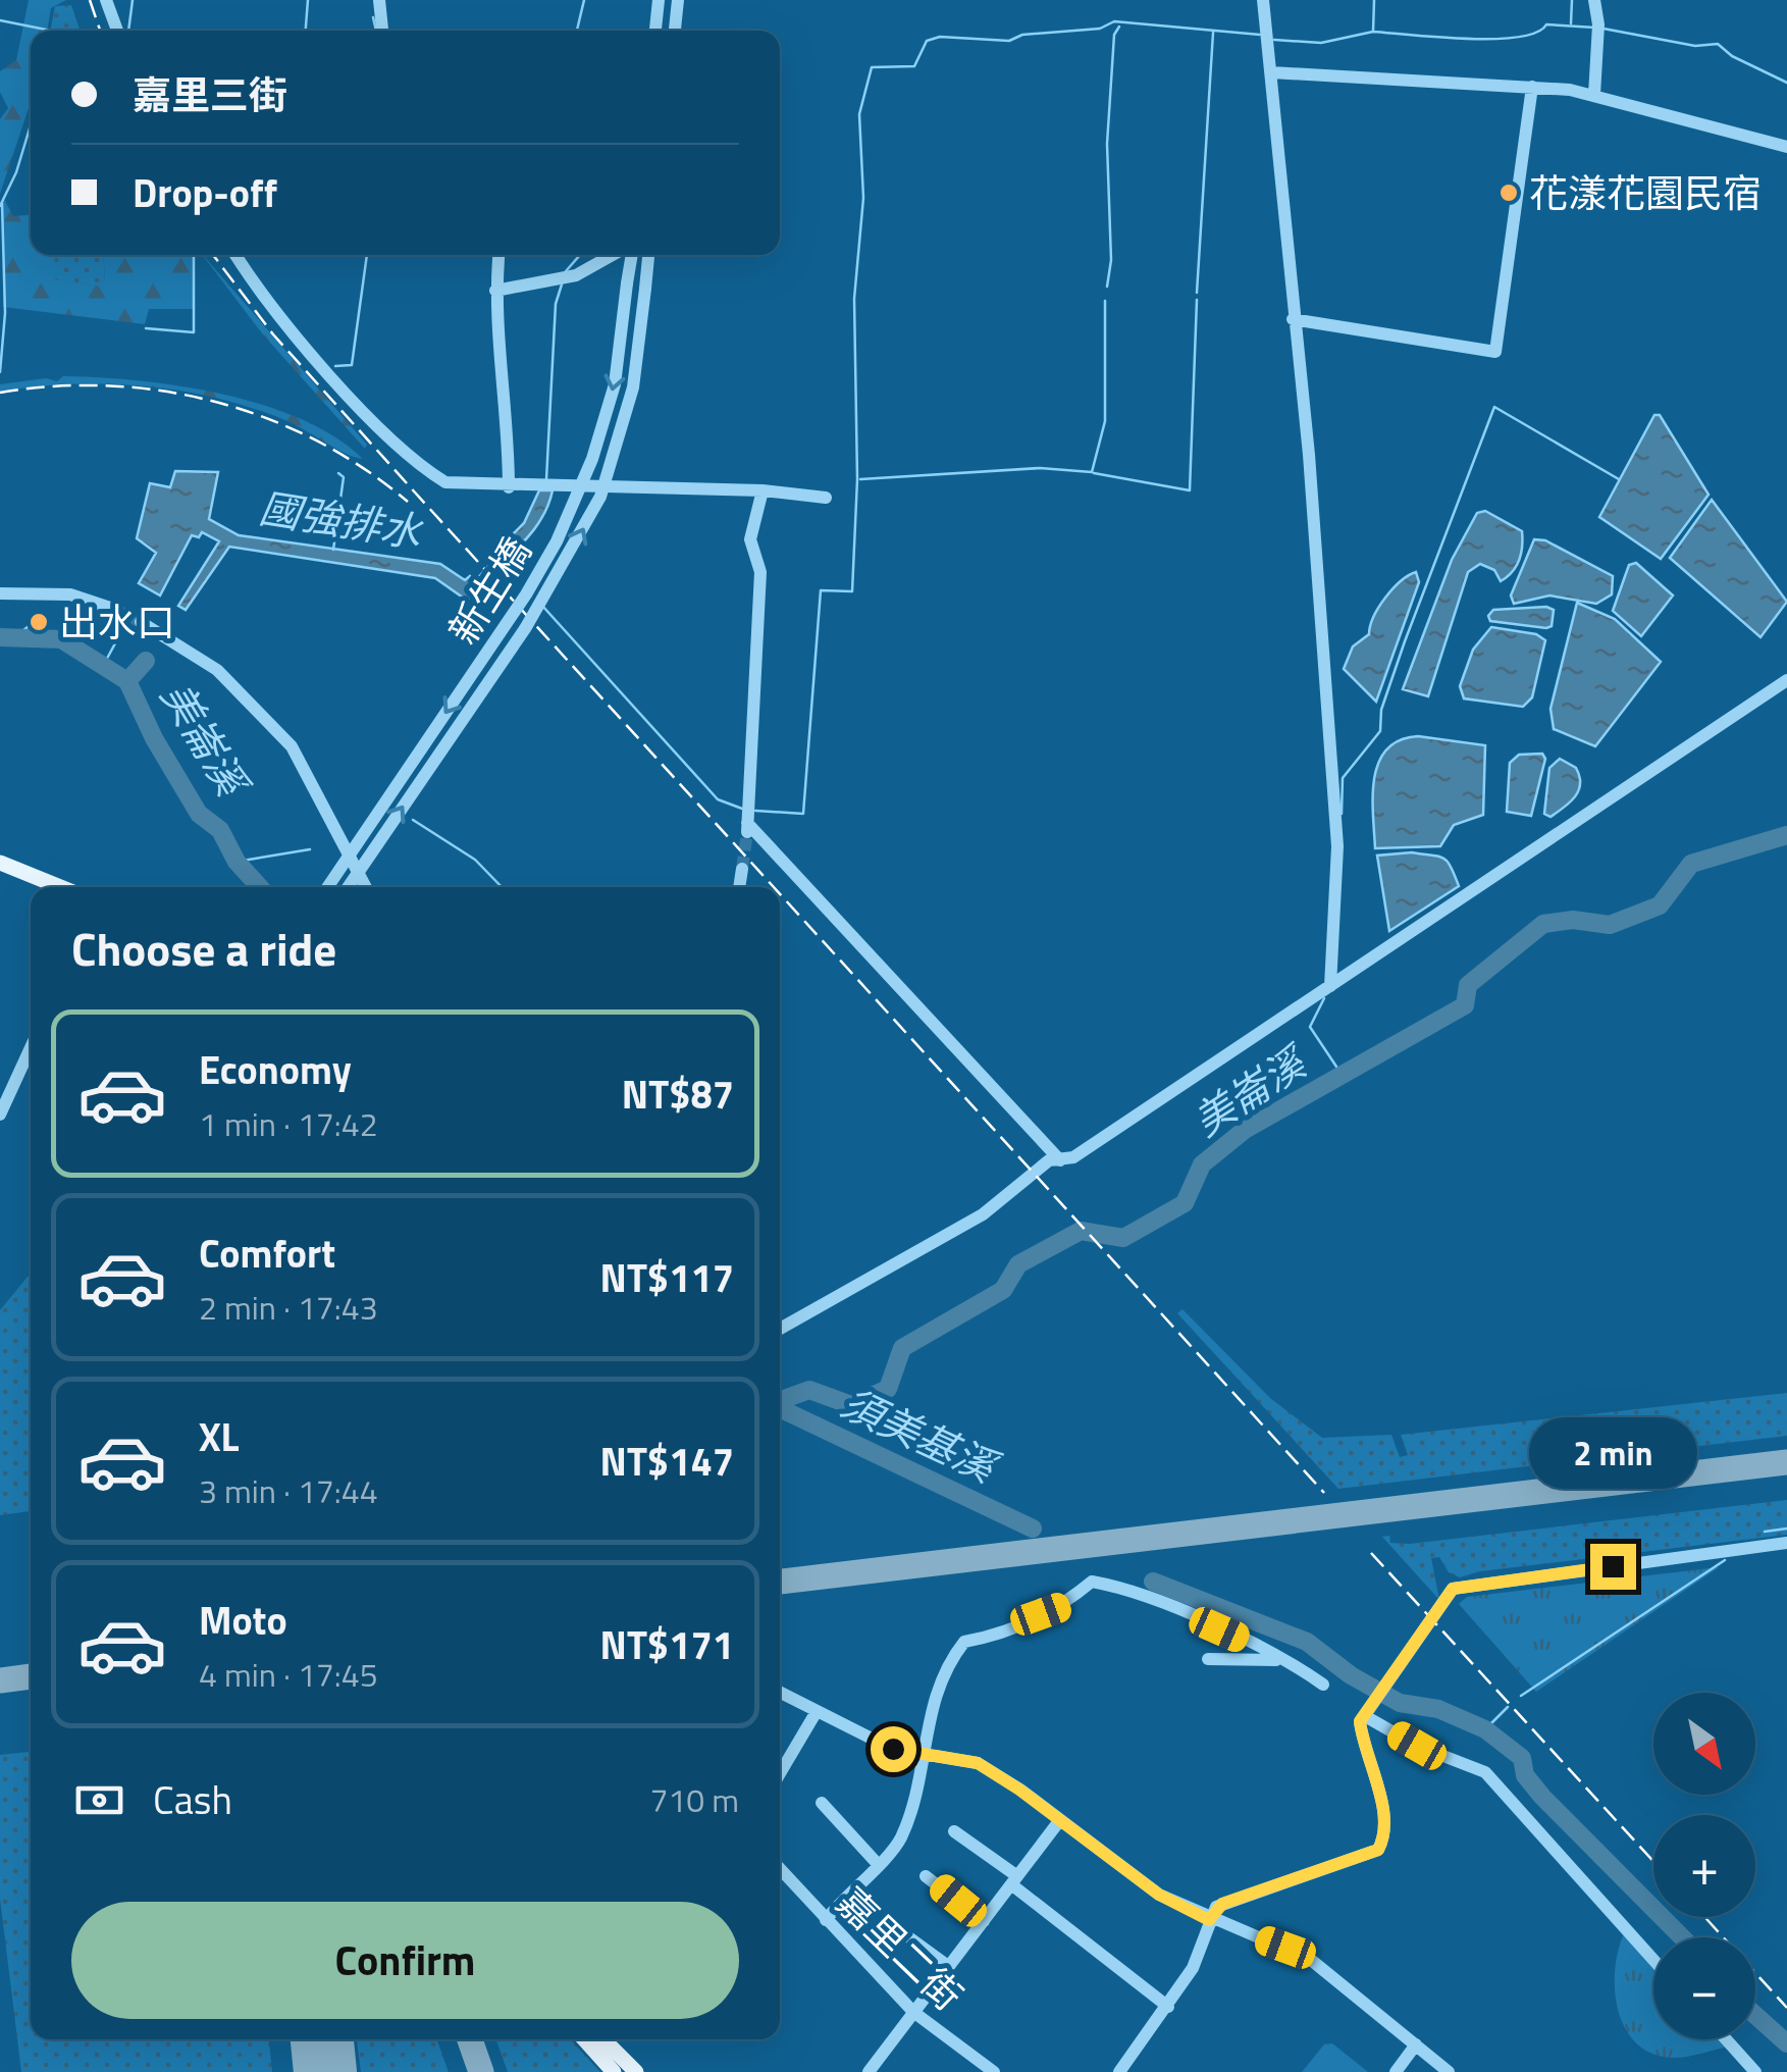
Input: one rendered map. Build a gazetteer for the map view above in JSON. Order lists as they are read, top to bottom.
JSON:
{
  "streets": {
    "street": ["新生橋", "嘉里二街"]
  },
  "water": ["國強排水", "美崙溪", "須美基溪"],
  "places": ["花漾花園民宿", "出水口"],
  "north": "bottom right",
  "page": {
    "banner": ["嘉里三街", "Drop-off"],
    "heading": "Choose a ride",
    "list": [
      {
        "name": "Economy",
        "note": "1 min · 17:42",
        "value": "NT$87"
      },
      {
        "name": "Comfort",
        "note": "2 min · 17:43",
        "value": "NT$117"
      },
      {
        "name": "XL",
        "note": "3 min · 17:44",
        "value": "NT$147"
      },
      {
        "name": "Moto",
        "note": "4 min · 17:45",
        "value": "NT$171"
      }
    ],
    "bubble": "2 min",
    "map_buttons": ["+", "−"],
    "pay": ["Cash", "710 m"],
    "buttons": "Confirm"
  }
}
